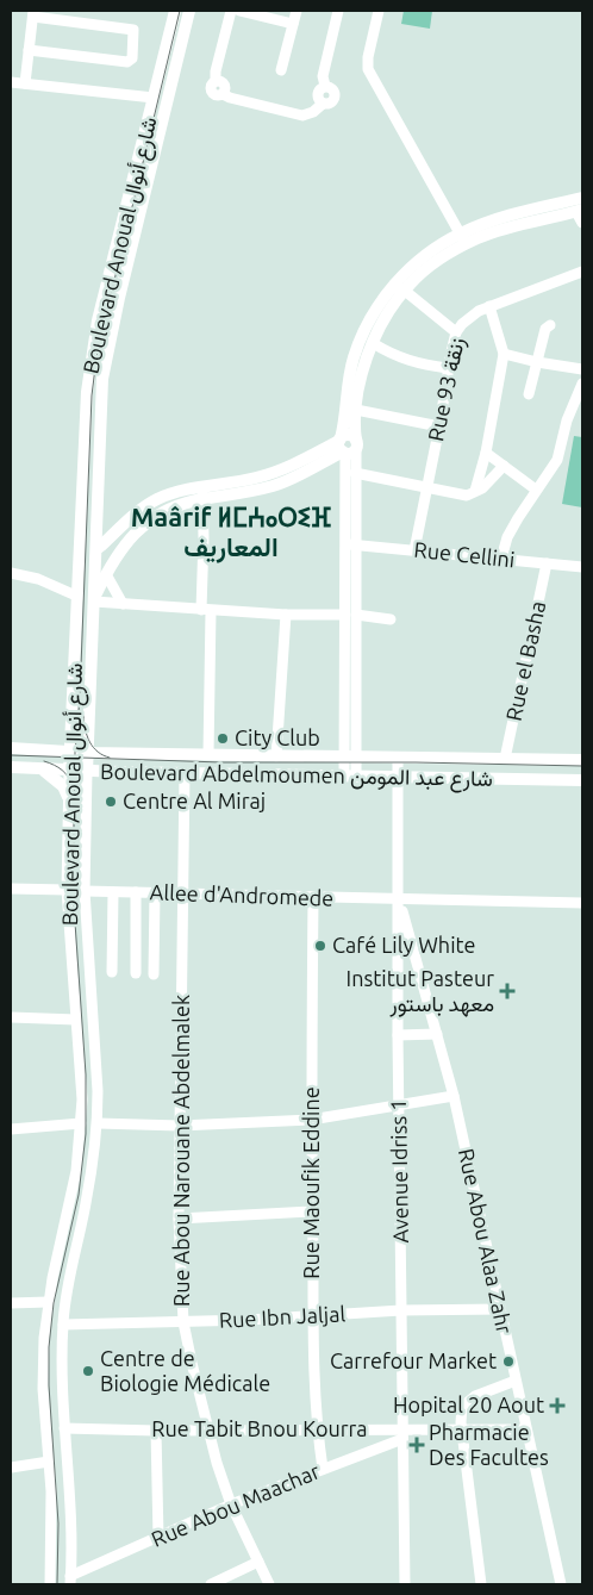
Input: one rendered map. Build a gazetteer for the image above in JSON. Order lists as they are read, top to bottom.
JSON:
{
  "streets": {
    "main road": ["Boulevard Anoual شارع أنوال", "Boulevard Abdelmoumen شارع عبد المومن"],
    "street": [
      "Rue 93 زنقة",
      "Rue Cellini",
      "Rue el Basha",
      "Allee d'Andromede",
      "Rue Abou Narouane Abdelmalek",
      "Avenue Idriss 1",
      "Rue Maoufik Eddine",
      "Rue Abou Alaa Zahr",
      "Rue Ibn Jaljal",
      "Rue Tabit Bnou Kourra",
      "Rue Abou Maachar"
    ]
  },
  "crossings": [
    ["Boulevard Anoual شارع أنوال", "Boulevard Abdelmoumen شارع عبد المومن"],
    ["Boulevard Anoual شارع أنوال", "Allee d'Andromede"],
    ["Boulevard Anoual شارع أنوال", "Rue Ibn Jaljal"],
    ["Boulevard Anoual شارع أنوال", "Rue Tabit Bnou Kourra"],
    ["Boulevard Anoual شارع أنوال", "Rue Abou Maachar"],
    ["Rue 93 زنقة", "Rue Cellini"],
    ["Rue Cellini", "Rue el Basha"],
    ["Rue el Basha", "Boulevard Abdelmoumen شارع عبد المومن"],
    ["Boulevard Abdelmoumen شارع عبد المومن", "Rue Abou Narouane Abdelmalek"],
    ["Boulevard Abdelmoumen شارع عبد المومن", "Avenue Idriss 1"],
    ["Allee d'Andromede", "Rue Abou Narouane Abdelmalek"],
    ["Allee d'Andromede", "Avenue Idriss 1"],
    ["Allee d'Andromede", "Rue Maoufik Eddine"],
    ["Allee d'Andromede", "Rue Abou Alaa Zahr"],
    ["Rue Abou Narouane Abdelmalek", "Rue Ibn Jaljal"],
    ["Rue Abou Narouane Abdelmalek", "Rue Tabit Bnou Kourra"],
    ["Rue Abou Narouane Abdelmalek", "Rue Abou Maachar"],
    ["Avenue Idriss 1", "Rue Abou Alaa Zahr"],
    ["Avenue Idriss 1", "Rue Ibn Jaljal"],
    ["Avenue Idriss 1", "Rue Tabit Bnou Kourra"],
    ["Avenue Idriss 1", "Rue Abou Maachar"],
    ["Rue Maoufik Eddine", "Rue Ibn Jaljal"],
    ["Rue Maoufik Eddine", "Rue Tabit Bnou Kourra"],
    ["Rue Maoufik Eddine", "Rue Abou Maachar"],
    ["Rue Abou Alaa Zahr", "Rue Ibn Jaljal"],
    ["Rue Abou Alaa Zahr", "Rue Tabit Bnou Kourra"],
    ["Rue Tabit Bnou Kourra", "Rue Abou Maachar"]
  ],
  "districts": ["Maârif ⵍⵎⵄⴰⵔⵉⴼ المعاريف"],
  "places": {
    "other": [
      "City Club",
      "Centre Al Miraj",
      "Café Lily White",
      "Carrefour Market",
      "Centre de Biologie Médicale"
    ],
    "health": ["Institut Pasteur معهد باستور", "Hopital 20 Aout", "Pharmacie Des Facultes"]
  }
}
